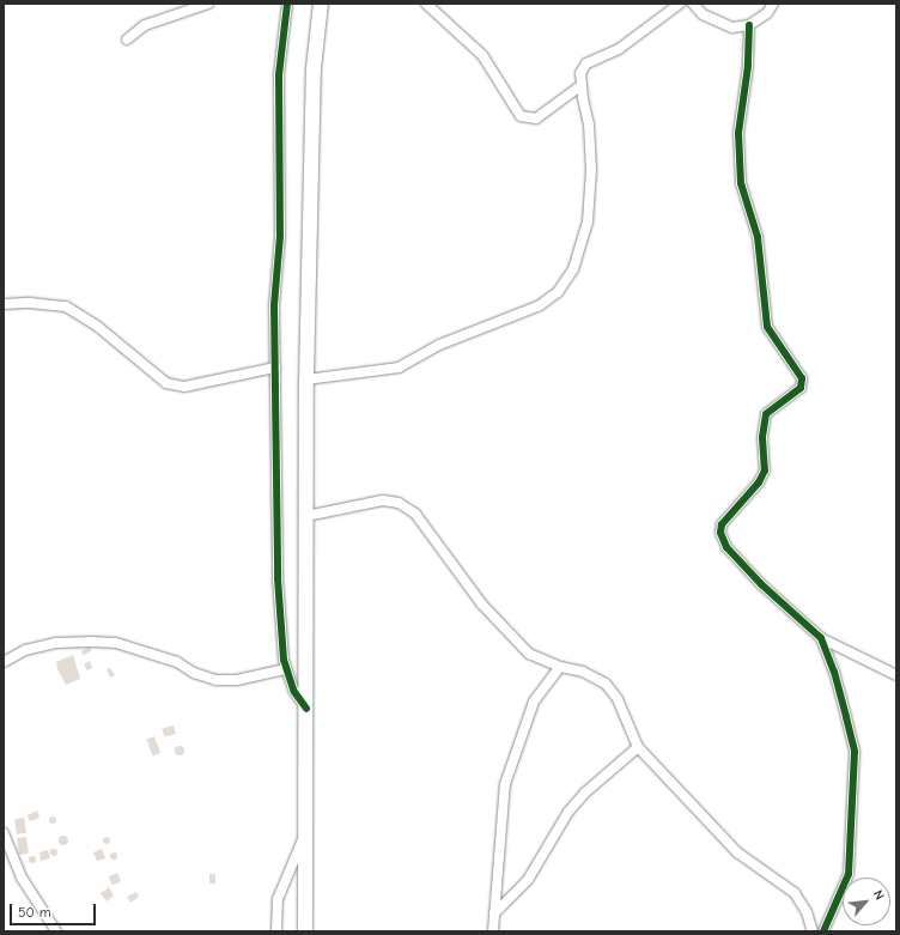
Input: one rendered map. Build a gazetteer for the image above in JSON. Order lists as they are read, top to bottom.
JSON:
{
  "scale_bar": "50 m",
  "north": "top right"
}
